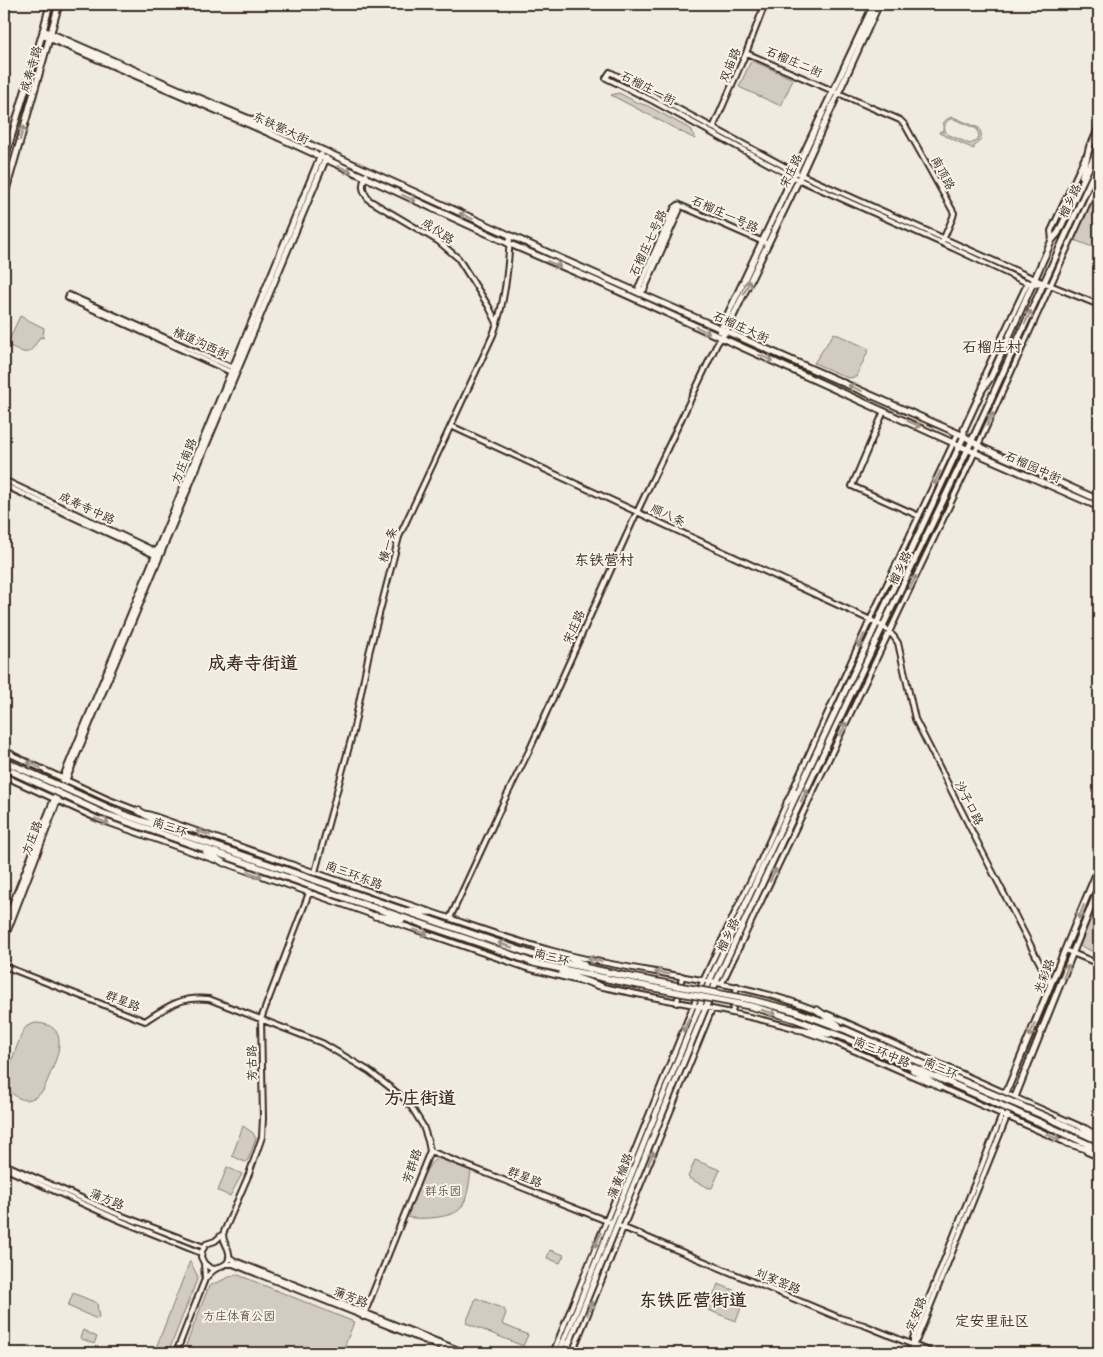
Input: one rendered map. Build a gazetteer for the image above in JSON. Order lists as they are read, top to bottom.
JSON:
{
  "streets": {
    "highway": ["榴乡路", "南三环"],
    "main road": [
      "成寿寺路",
      "东铁营大街",
      "宋庄路",
      "石榴庄七号路",
      "石榴庄大街",
      "方庄南路",
      "石榴园中街",
      "方庄路",
      "光彩路",
      "蒲黄榆路"
    ],
    "street": [
      "石榴庄二街",
      "双庙路",
      "石榴庄一街",
      "南顶路",
      "石榴庄一号路",
      "成仪路",
      "横道沟西街",
      "成寿寺中路",
      "顺八条",
      "横一条",
      "沙子口路",
      "南三环东路",
      "群星路",
      "南三环中路",
      "芳古路",
      "芳群路",
      "蒲方路",
      "刘家窑路",
      "蒲芳路",
      "定安路"
    ]
  },
  "crossings": [
    ["石榴庄二街", "双庙路"],
    ["石榴庄二街", "宋庄路"],
    ["石榴庄二街", "南顶路"],
    ["双庙路", "石榴庄一街"],
    ["成寿寺路", "东铁营大街"],
    ["石榴庄一街", "宋庄路"],
    ["石榴庄一街", "南顶路"],
    ["东铁营大街", "成仪路"],
    ["东铁营大街", "石榴庄大街"],
    ["东铁营大街", "方庄南路"],
    ["东铁营大街", "横一条"],
    ["宋庄路", "石榴庄一号路"],
    ["宋庄路", "石榴庄大街"],
    ["宋庄路", "顺八条"],
    ["宋庄路", "南三环东路"],
    ["榴乡路", "石榴庄大街"],
    ["榴乡路", "石榴园中街"],
    ["榴乡路", "顺八条"],
    ["榴乡路", "沙子口路"],
    ["榴乡路", "南三环东路"],
    ["榴乡路", "南三环中路"],
    ["榴乡路", "蒲黄榆路"],
    ["石榴庄一号路", "石榴庄七号路"],
    ["成仪路", "横一条"],
    ["石榴庄七号路", "石榴庄大街"],
    ["石榴庄大街", "石榴园中街"],
    ["石榴庄大街", "横一条"],
    ["横道沟西街", "方庄南路"],
    ["方庄南路", "成寿寺中路"],
    ["方庄南路", "方庄路"],
    ["方庄南路", "南三环东路"],
    ["顺八条", "横一条"],
    ["顺八条", "沙子口路"],
    ["横一条", "南三环东路"],
    ["横一条", "芳古路"],
    ["沙子口路", "光彩路"],
    ["南三环东路", "南三环中路"],
    ["南三环东路", "蒲黄榆路"],
    ["光彩路", "南三环中路"],
    ["光彩路", "定安路"],
    ["群星路", "芳古路"],
    ["群星路", "芳群路"],
    ["群星路", "蒲黄榆路"],
    ["群星路", "刘家窑路"],
    ["南三环中路", "蒲黄榆路"],
    ["南三环中路", "定安路"],
    ["芳古路", "芳群路"],
    ["芳群路", "蒲芳路"],
    ["蒲黄榆路", "刘家窑路"],
    ["蒲方路", "蒲芳路"],
    ["刘家窑路", "定安路"]
  ],
  "districts": [
    "石榴庄村",
    "东铁营村",
    "成寿寺街道",
    "方庄街道",
    "东铁匠营街道",
    "定安里社区"
  ],
  "parks": ["群乐园", "方庄体育公园"]
}
